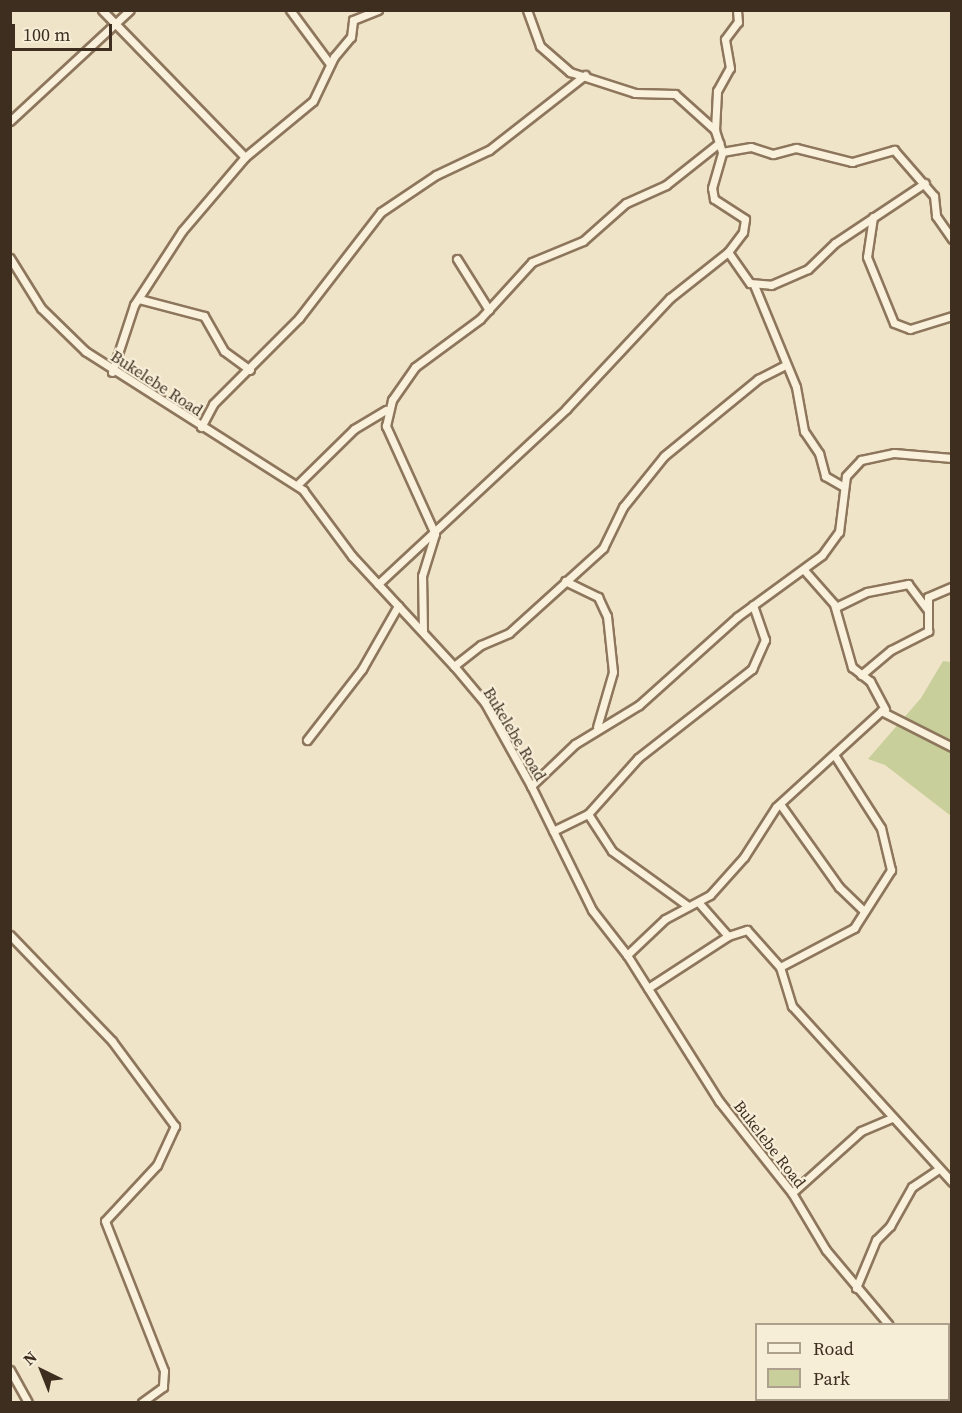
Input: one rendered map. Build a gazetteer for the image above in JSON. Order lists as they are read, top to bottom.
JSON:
{
  "streets": {
    "street": ["Bukelebe Road"]
  },
  "legend": ["Road", "Park"],
  "scale_bar": "100 m",
  "north": "top left"
}
